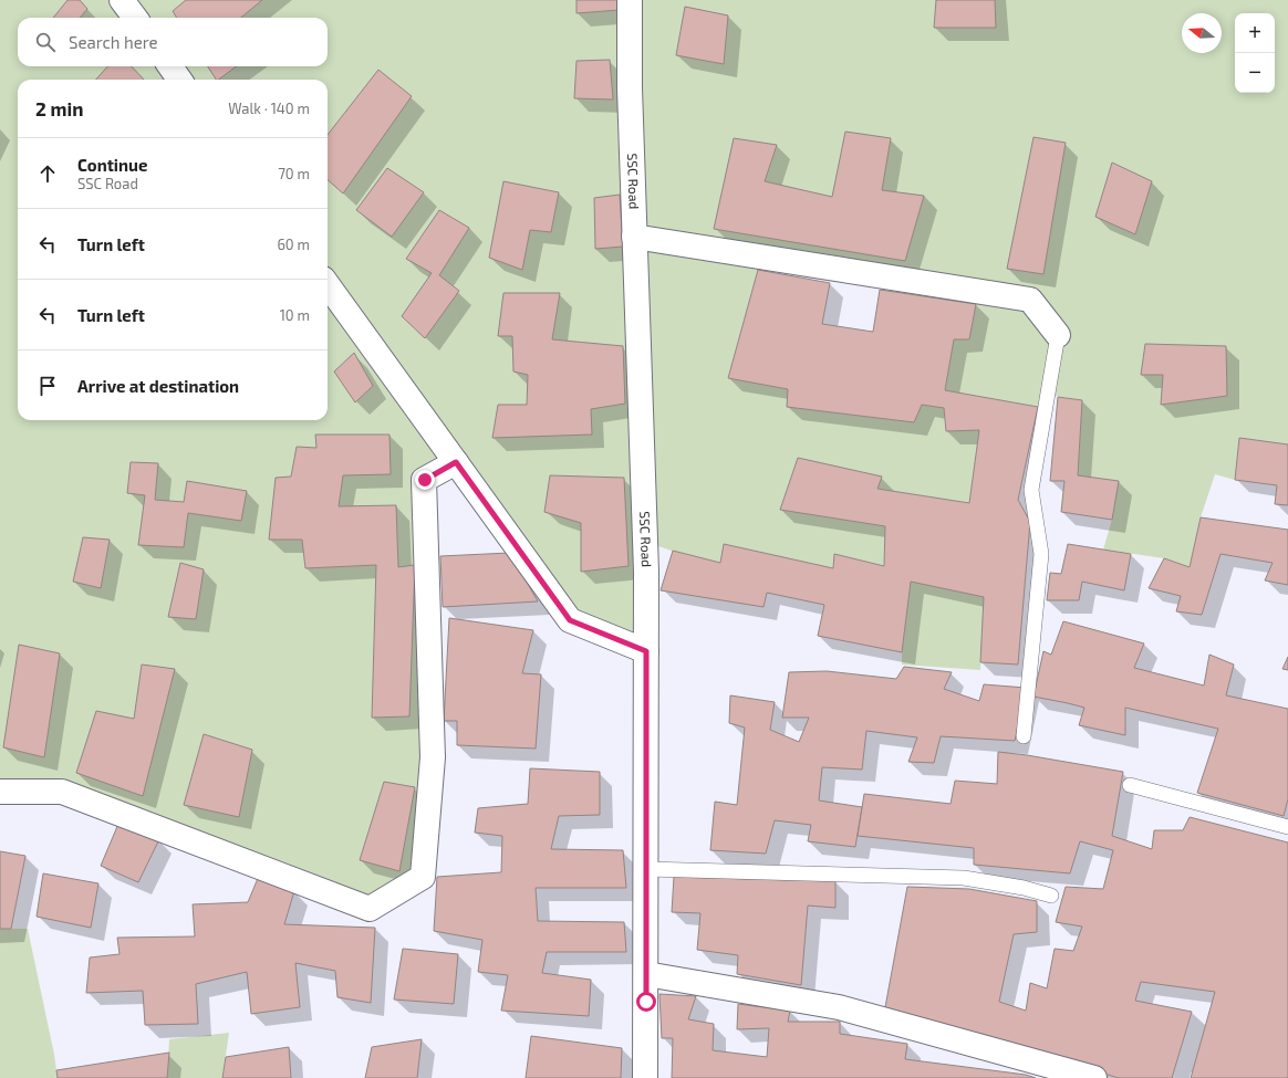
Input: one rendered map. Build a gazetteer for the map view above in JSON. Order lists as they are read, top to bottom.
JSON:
{
  "streets": {
    "street": ["SSC Road"]
  },
  "north": "left",
  "page": {
    "map_buttons": ["+", "−"],
    "search": "Search here",
    "heading": ["2 min", "Walk · 140 m"],
    "list": [
      ["Continue", "SSC Road", "70 m"],
      ["Turn left", "60 m"],
      ["Turn left", "10 m"],
      "Arrive at destination"
    ]
  }
}
